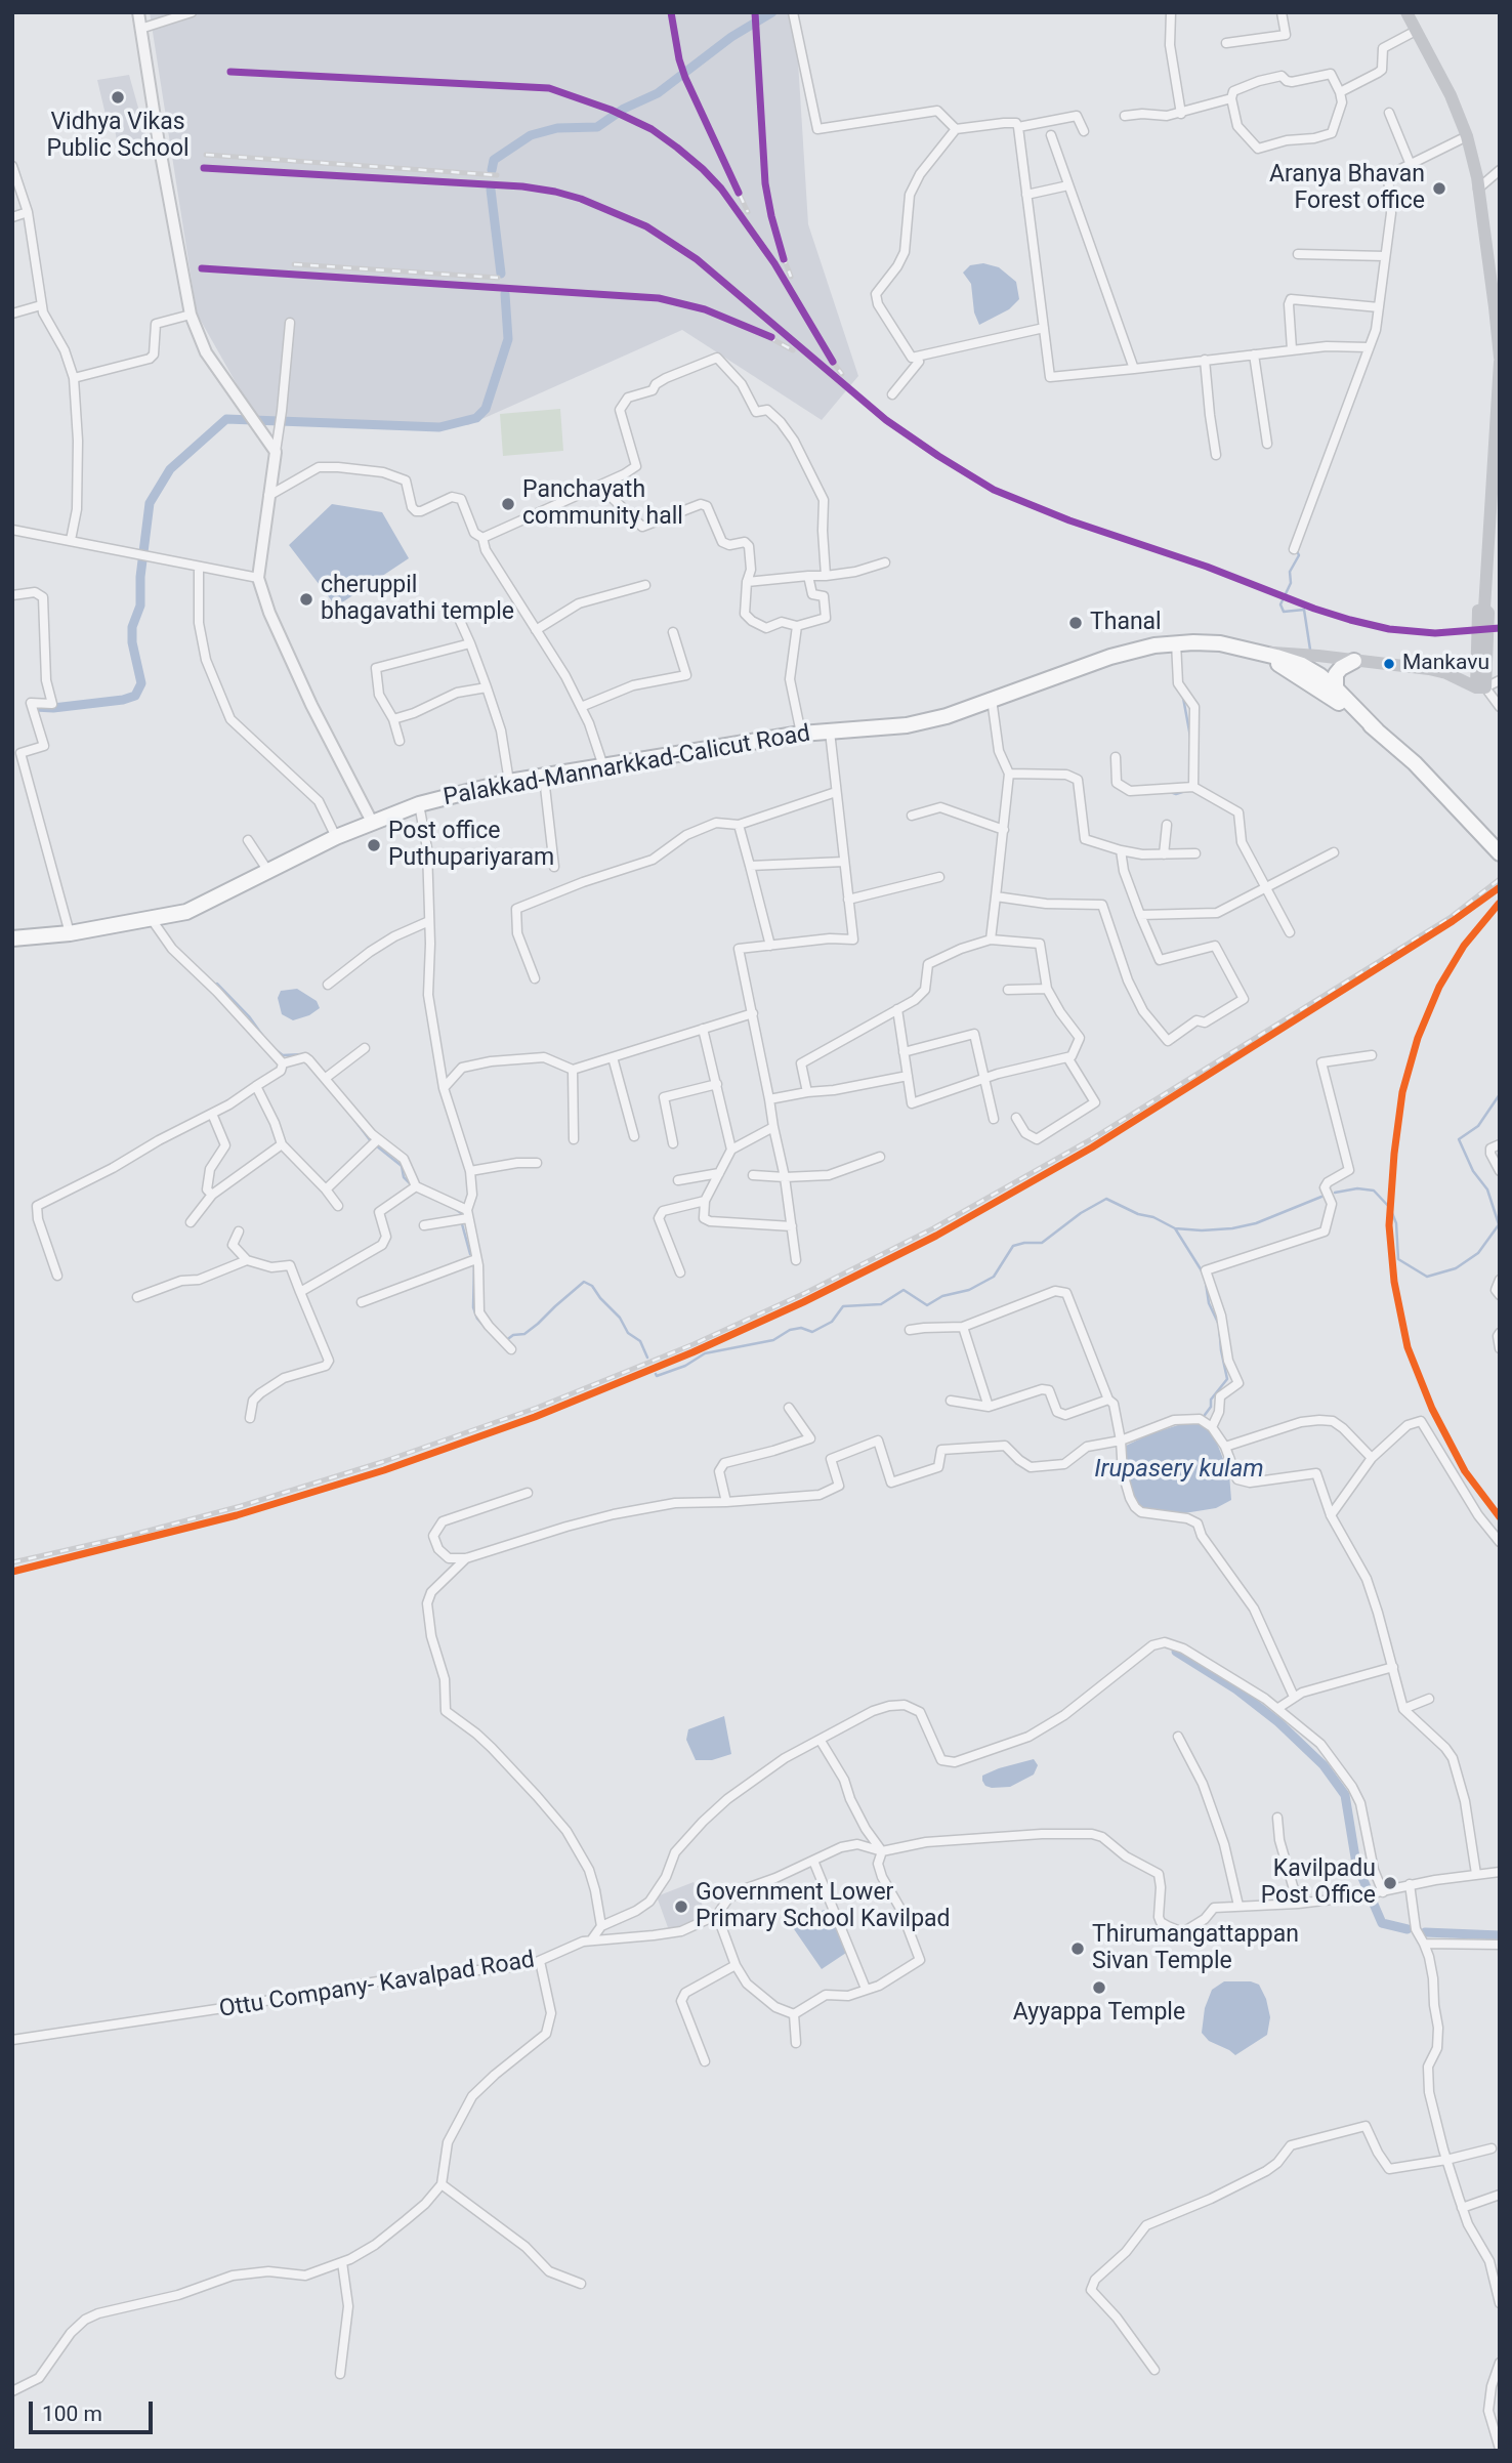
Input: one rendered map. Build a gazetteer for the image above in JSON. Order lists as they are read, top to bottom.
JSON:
{
  "streets": {
    "highway": ["Palakkad-Mannarkkad-Calicut Road"],
    "street": ["Ottu Company- Kavalpad Road"]
  },
  "water": ["Irupasery kulam"],
  "places": [
    "Vidhya Vikas Public School",
    "Aranya Bhavan Forest office",
    "Panchayath community hall",
    "cheruppil bhagavathi temple",
    "Thanal",
    "Mankavu",
    "Post office Puthupariyaram",
    "Kavilpadu Post Office",
    "Government Lower Primary School Kavilpad",
    "Thirumangattappan Sivan Temple",
    "Ayyappa Temple"
  ],
  "scale_bar": "100 m"
}
